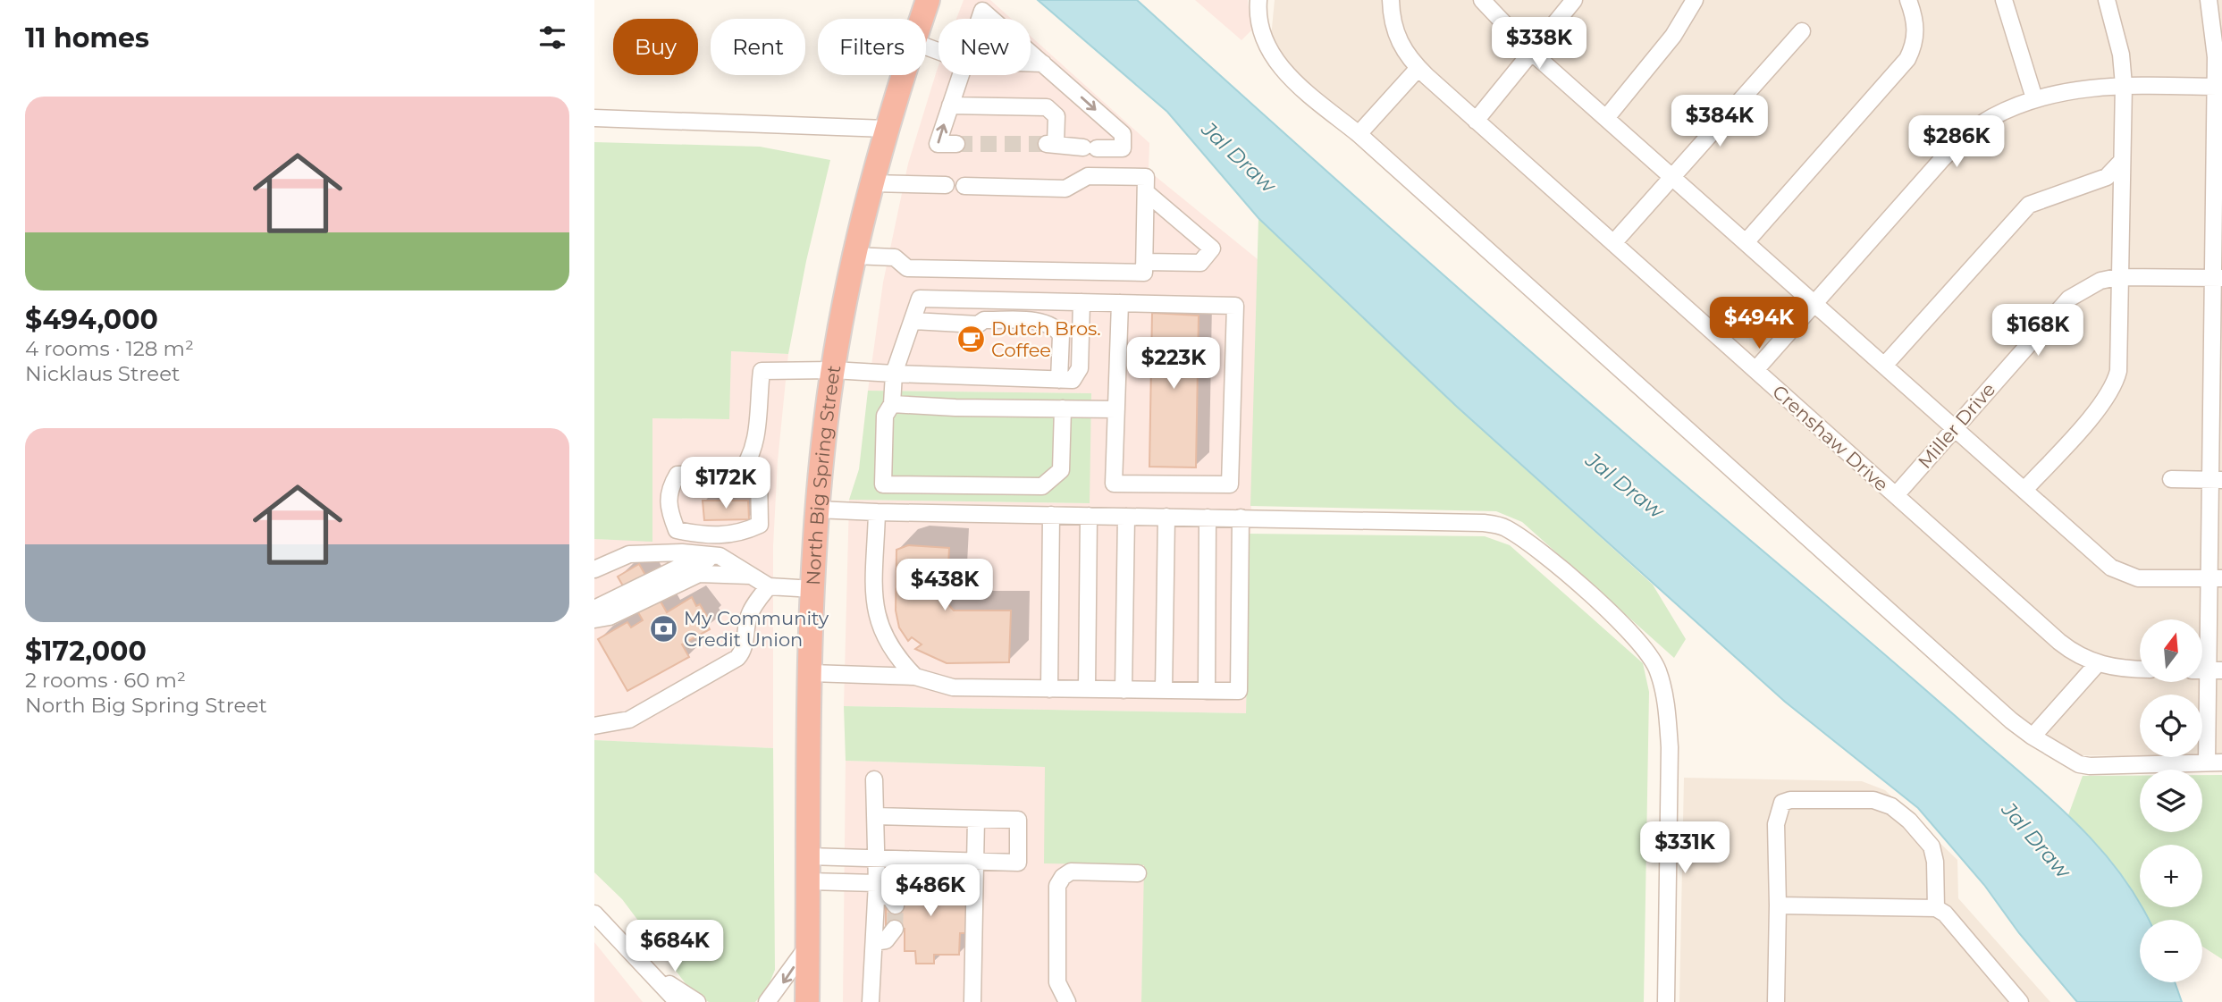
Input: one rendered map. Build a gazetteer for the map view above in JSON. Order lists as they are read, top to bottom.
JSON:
{
  "streets": {
    "highway": ["North Big Spring Street"],
    "street": ["Miller Drive", "Crenshaw Drive"]
  },
  "crossings": [
    ["Miller Drive", "Crenshaw Drive"]
  ],
  "water": ["Jal Draw"],
  "places": {
    "cafe": ["Dutch Bros. Coffee"],
    "bank": ["My Community Credit Union"]
  },
  "north": "top",
  "page": {
    "heading": "11 homes",
    "price": [
      "$338K",
      "$384K",
      "$286K",
      "$494K",
      "$168K",
      "$223K",
      "$172K",
      "$438K",
      "$331K",
      "$486K",
      "$684K"
    ],
    "chip": [
      "Buy",
      "Rent",
      "Filters",
      "New"
    ],
    "list": [
      {
        "name": "$494,000",
        "note": "4 rooms · 128 m² · Nicklaus Street"
      },
      {
        "name": "$172,000",
        "note": "2 rooms · 60 m² · North Big Spring Street"
      }
    ],
    "map_buttons": ["+", "−"]
  }
}
